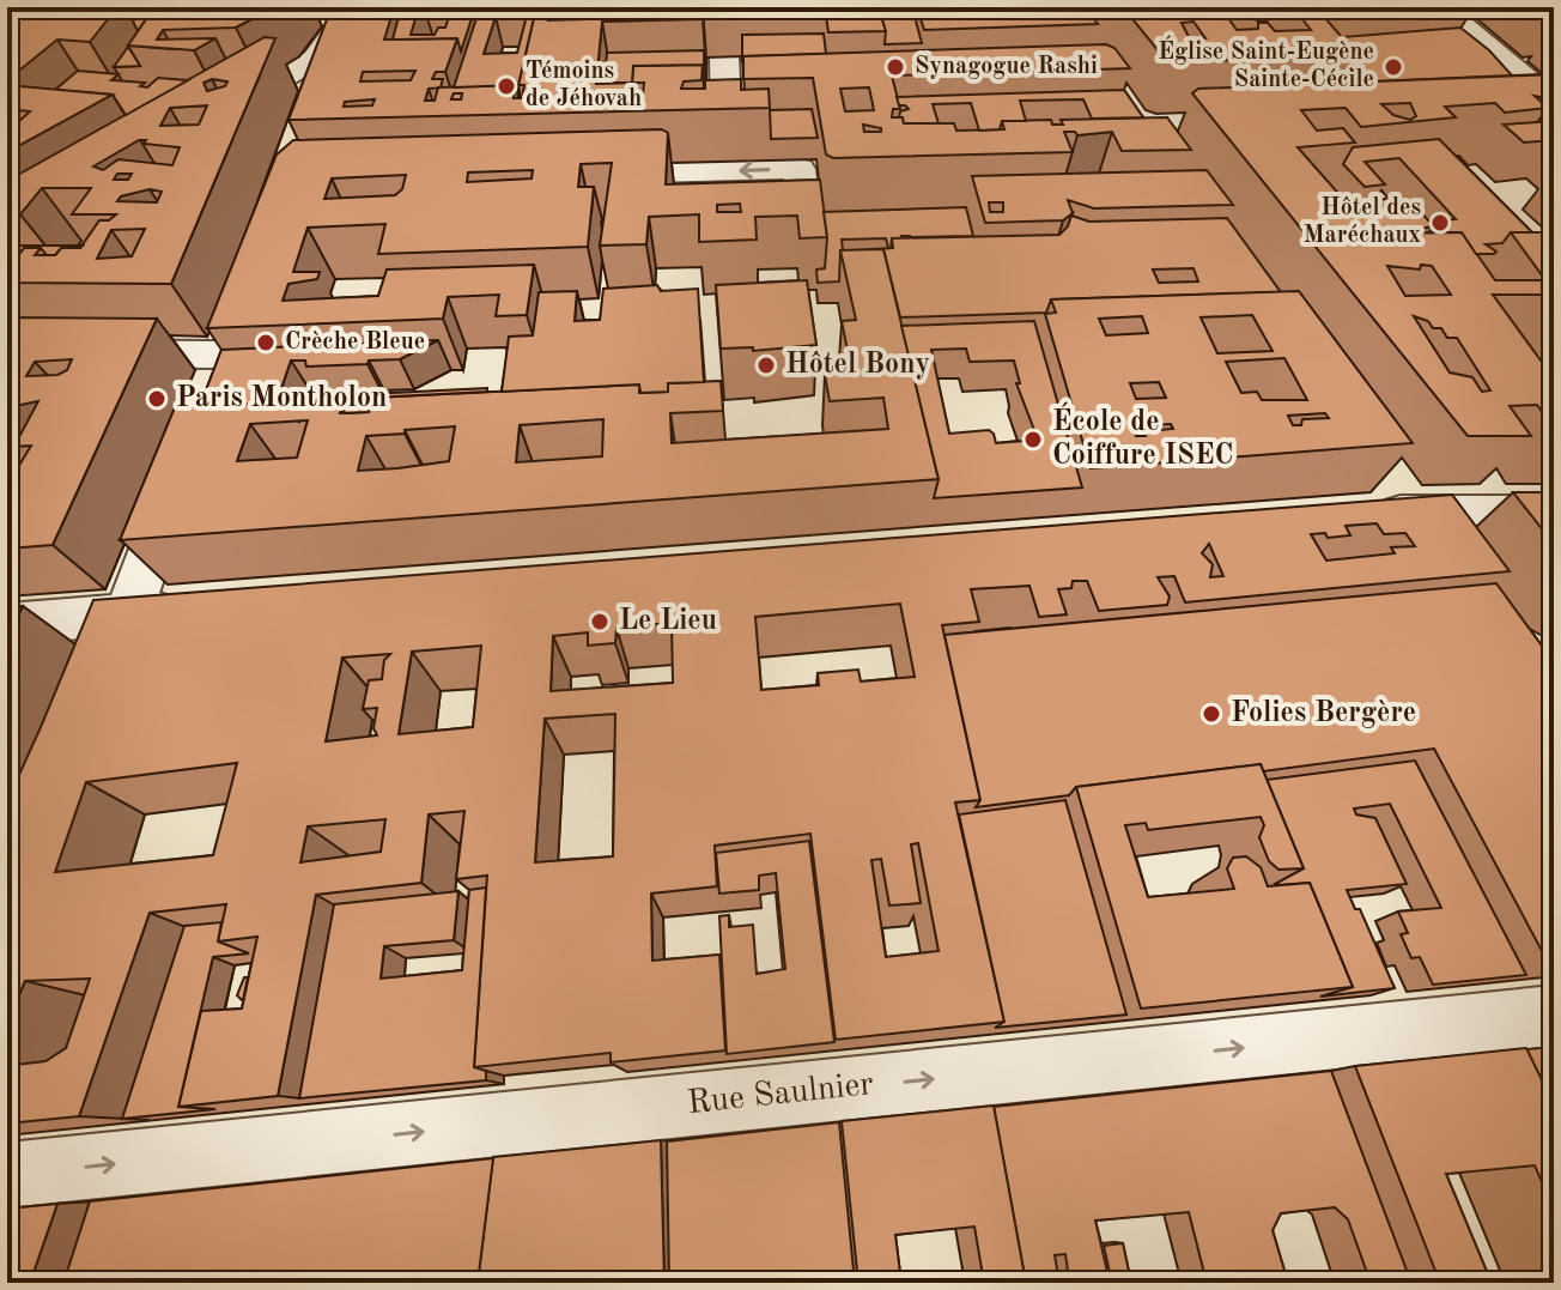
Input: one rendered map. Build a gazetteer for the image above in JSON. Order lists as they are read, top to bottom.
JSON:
{
  "streets": {
    "street": ["Rue Saulnier"]
  },
  "one_way": ["Rue Saulnier"],
  "places": [
    "Synagogue Rashi",
    "Église Saint-Eugène Sainte-Cécile",
    "Témoins de Jéhovah",
    "Hôtel des Maréchaux",
    "Crèche Bleue",
    "Hôtel Bony",
    "Paris Montholon",
    "École de Coiffure ISEC",
    "Le Lieu",
    "Folies Bergère"
  ]
}
